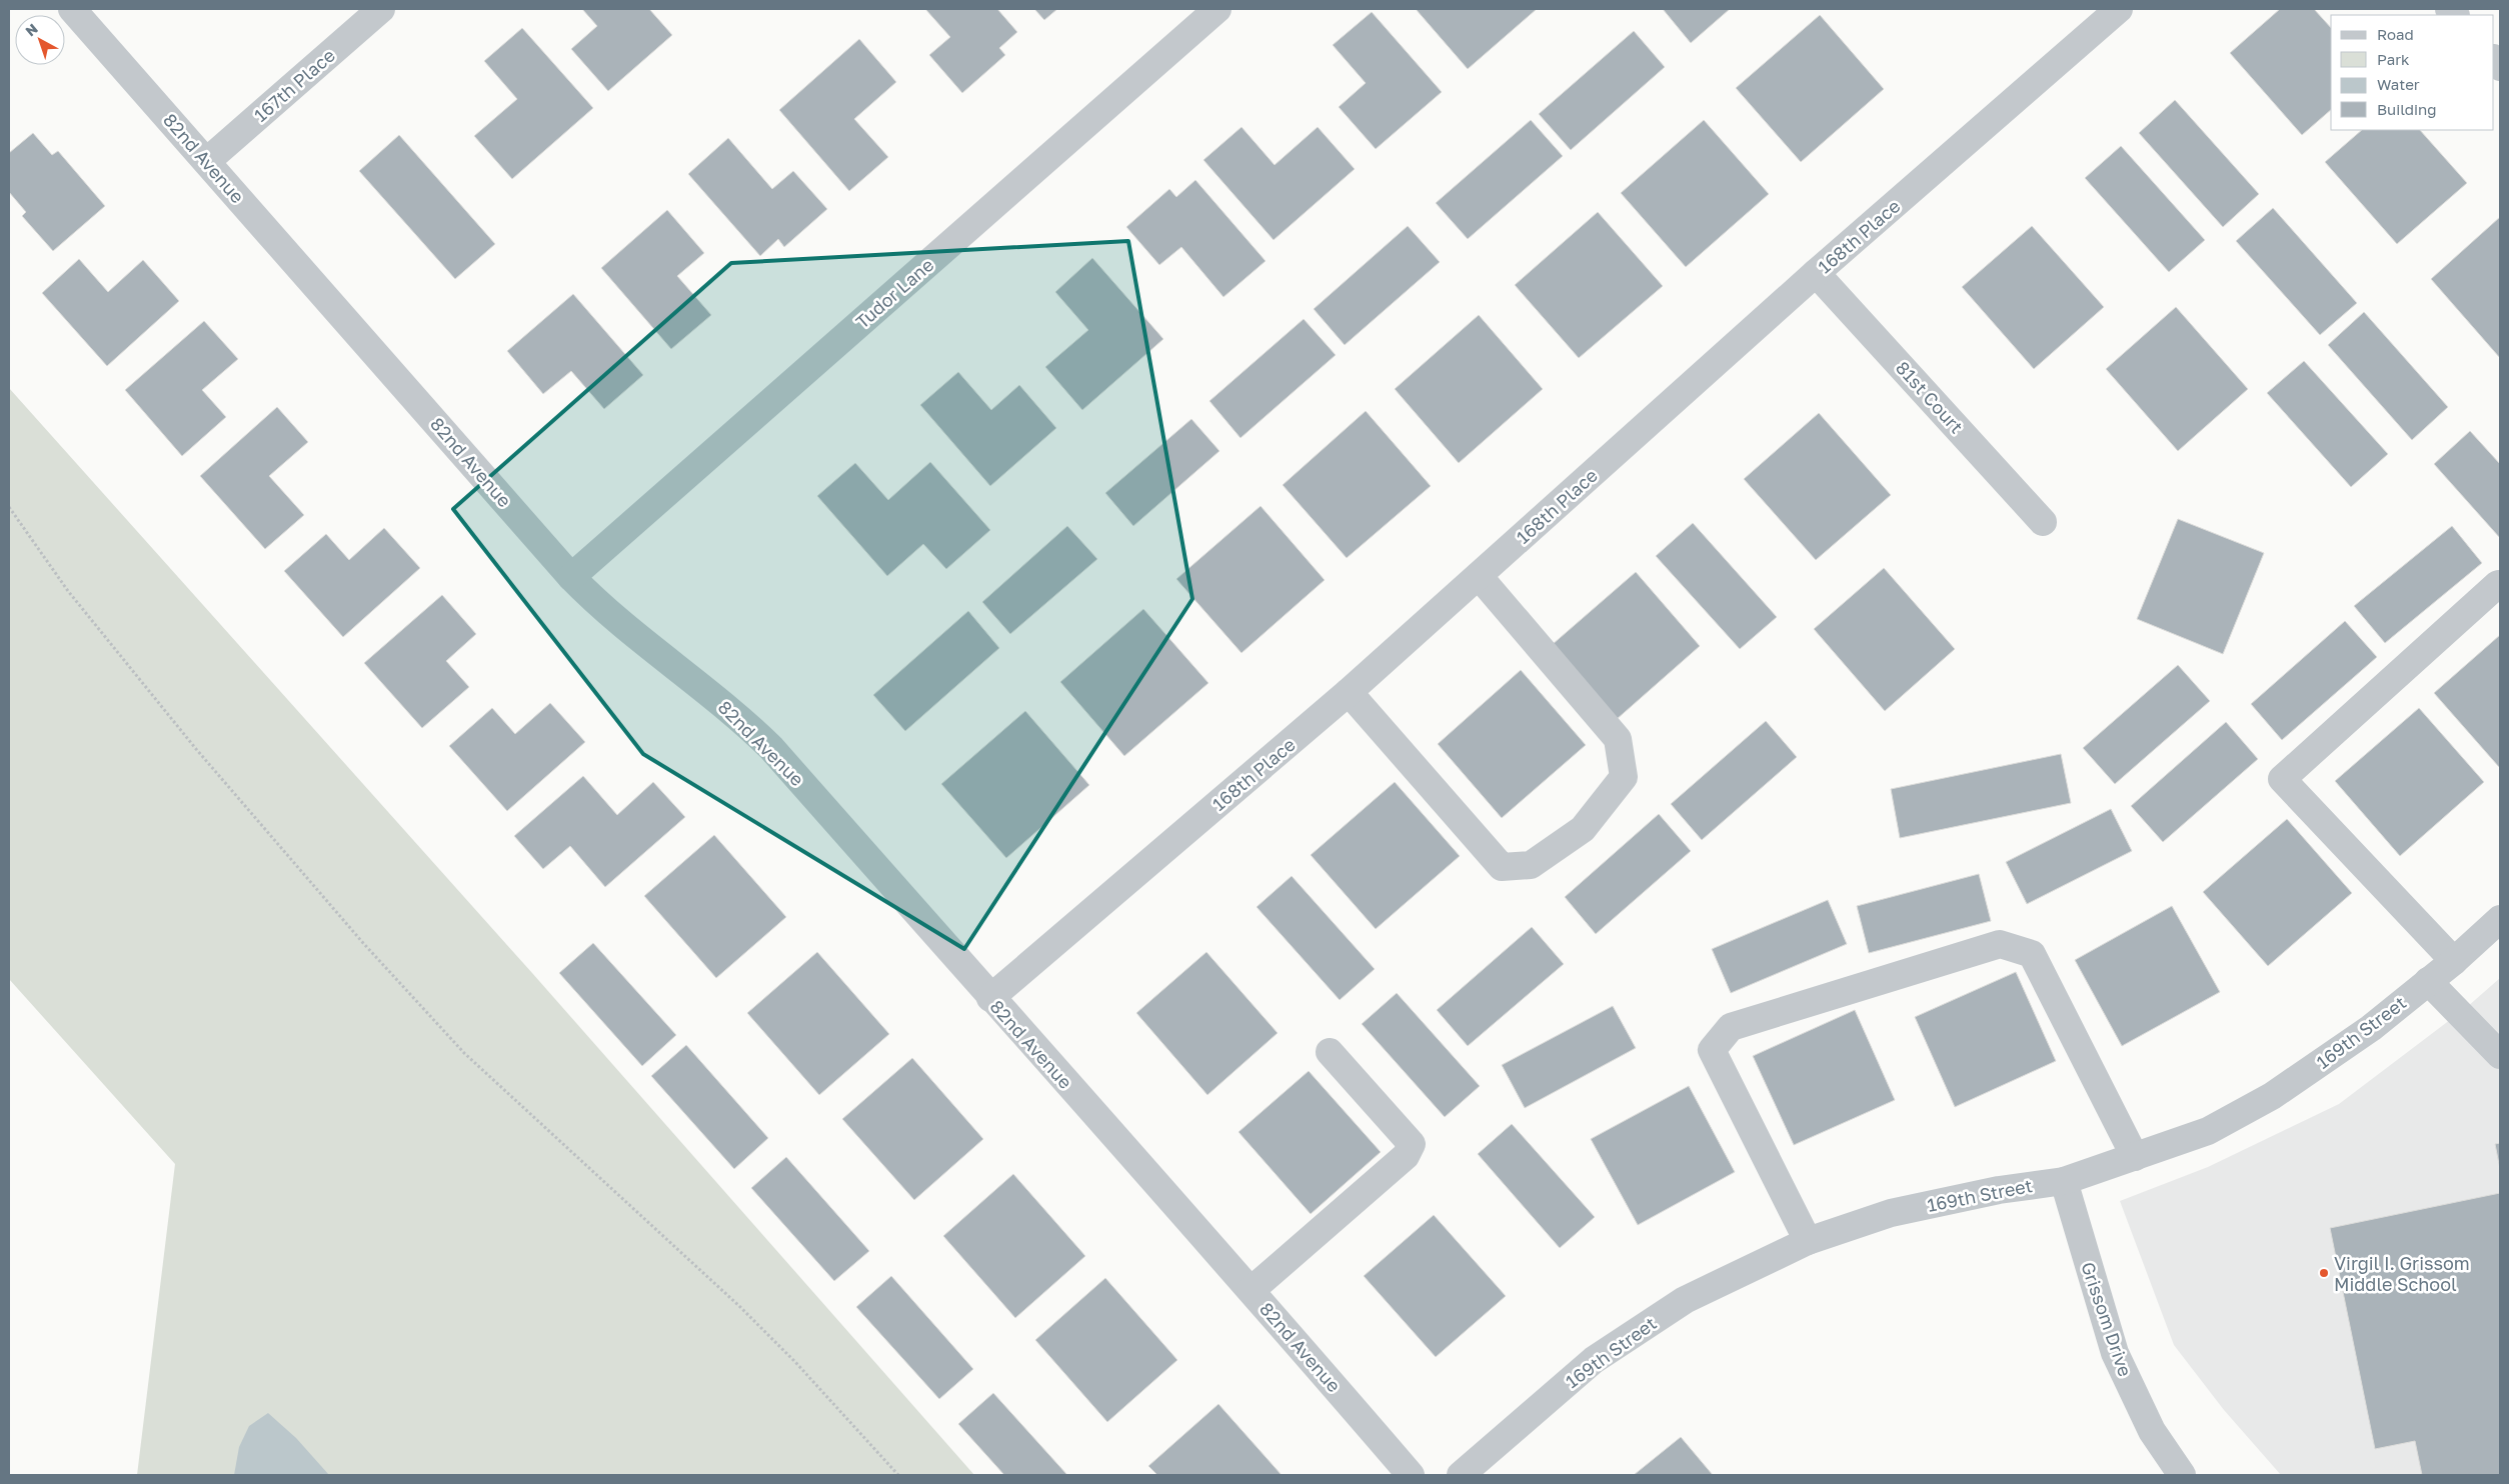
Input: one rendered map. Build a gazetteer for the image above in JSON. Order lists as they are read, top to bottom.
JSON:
{
  "streets": {
    "street": [
      "167th Place",
      "82nd Avenue",
      "168th Place",
      "Tudor Lane",
      "81st Court",
      "169th Street",
      "Grissom Drive"
    ]
  },
  "crossings": [
    ["167th Place", "82nd Avenue"],
    ["82nd Avenue", "168th Place"],
    ["82nd Avenue", "Tudor Lane"],
    ["168th Place", "81st Court"],
    ["169th Street", "Grissom Drive"]
  ],
  "places": ["Virgil I. Grissom Middle School"],
  "legend": [
    "Road",
    "Park",
    "Water",
    "Building"
  ],
  "north": "top left"
}
